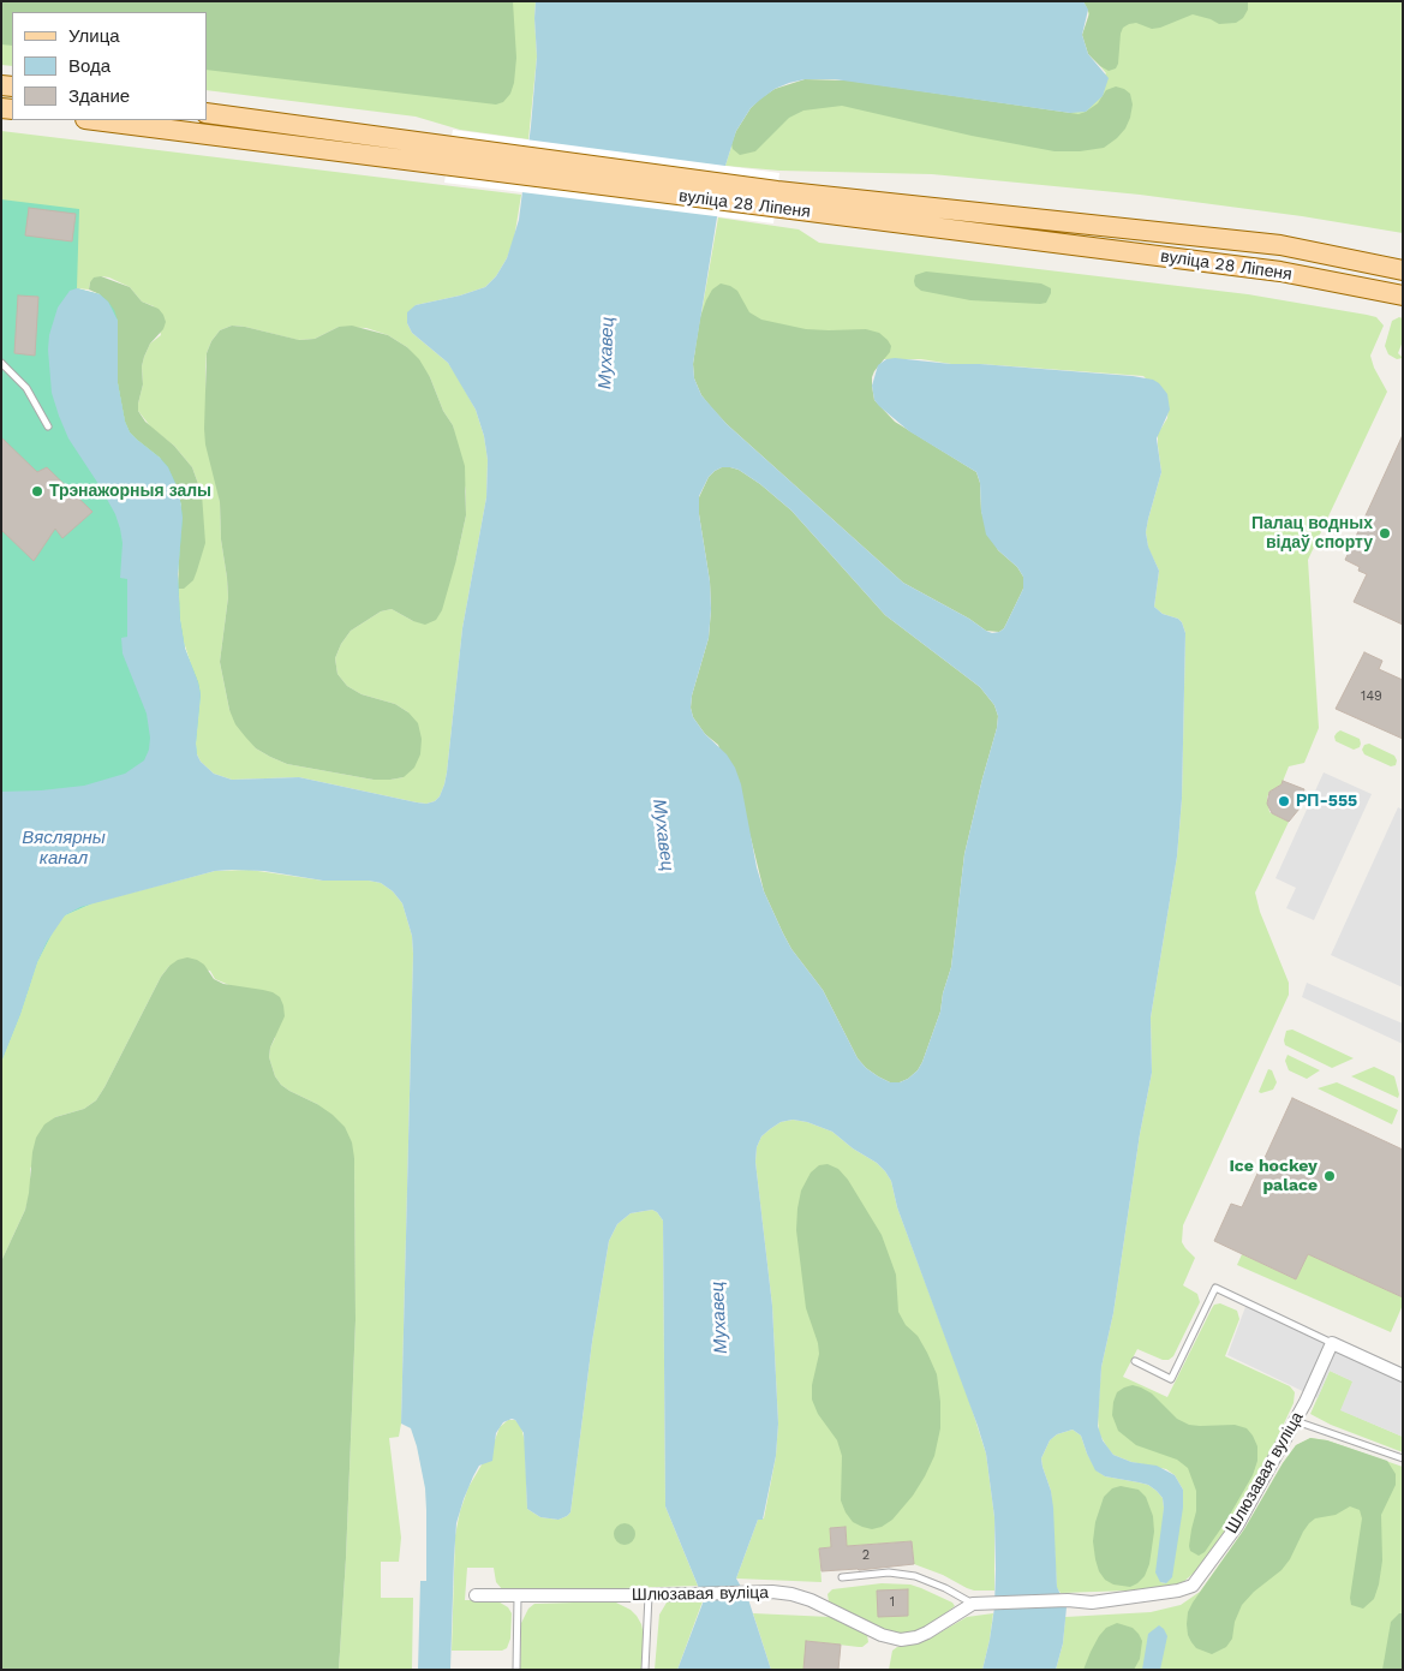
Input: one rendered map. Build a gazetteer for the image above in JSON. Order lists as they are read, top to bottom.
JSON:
{
  "streets": {
    "main road": ["вуліца 28 Ліпеня"],
    "street": ["Шлюзавая вуліца"]
  },
  "water": ["Мухавец", "Вяслярны канал"],
  "places": [
    "Трэнажорныя залы",
    "Палац водных відаў спорту",
    "РП-555",
    "Ice hockey palace"
  ],
  "house_numbers": ["149", "2", "1"],
  "legend": ["Улица", "Вода", "Здание"]
}
